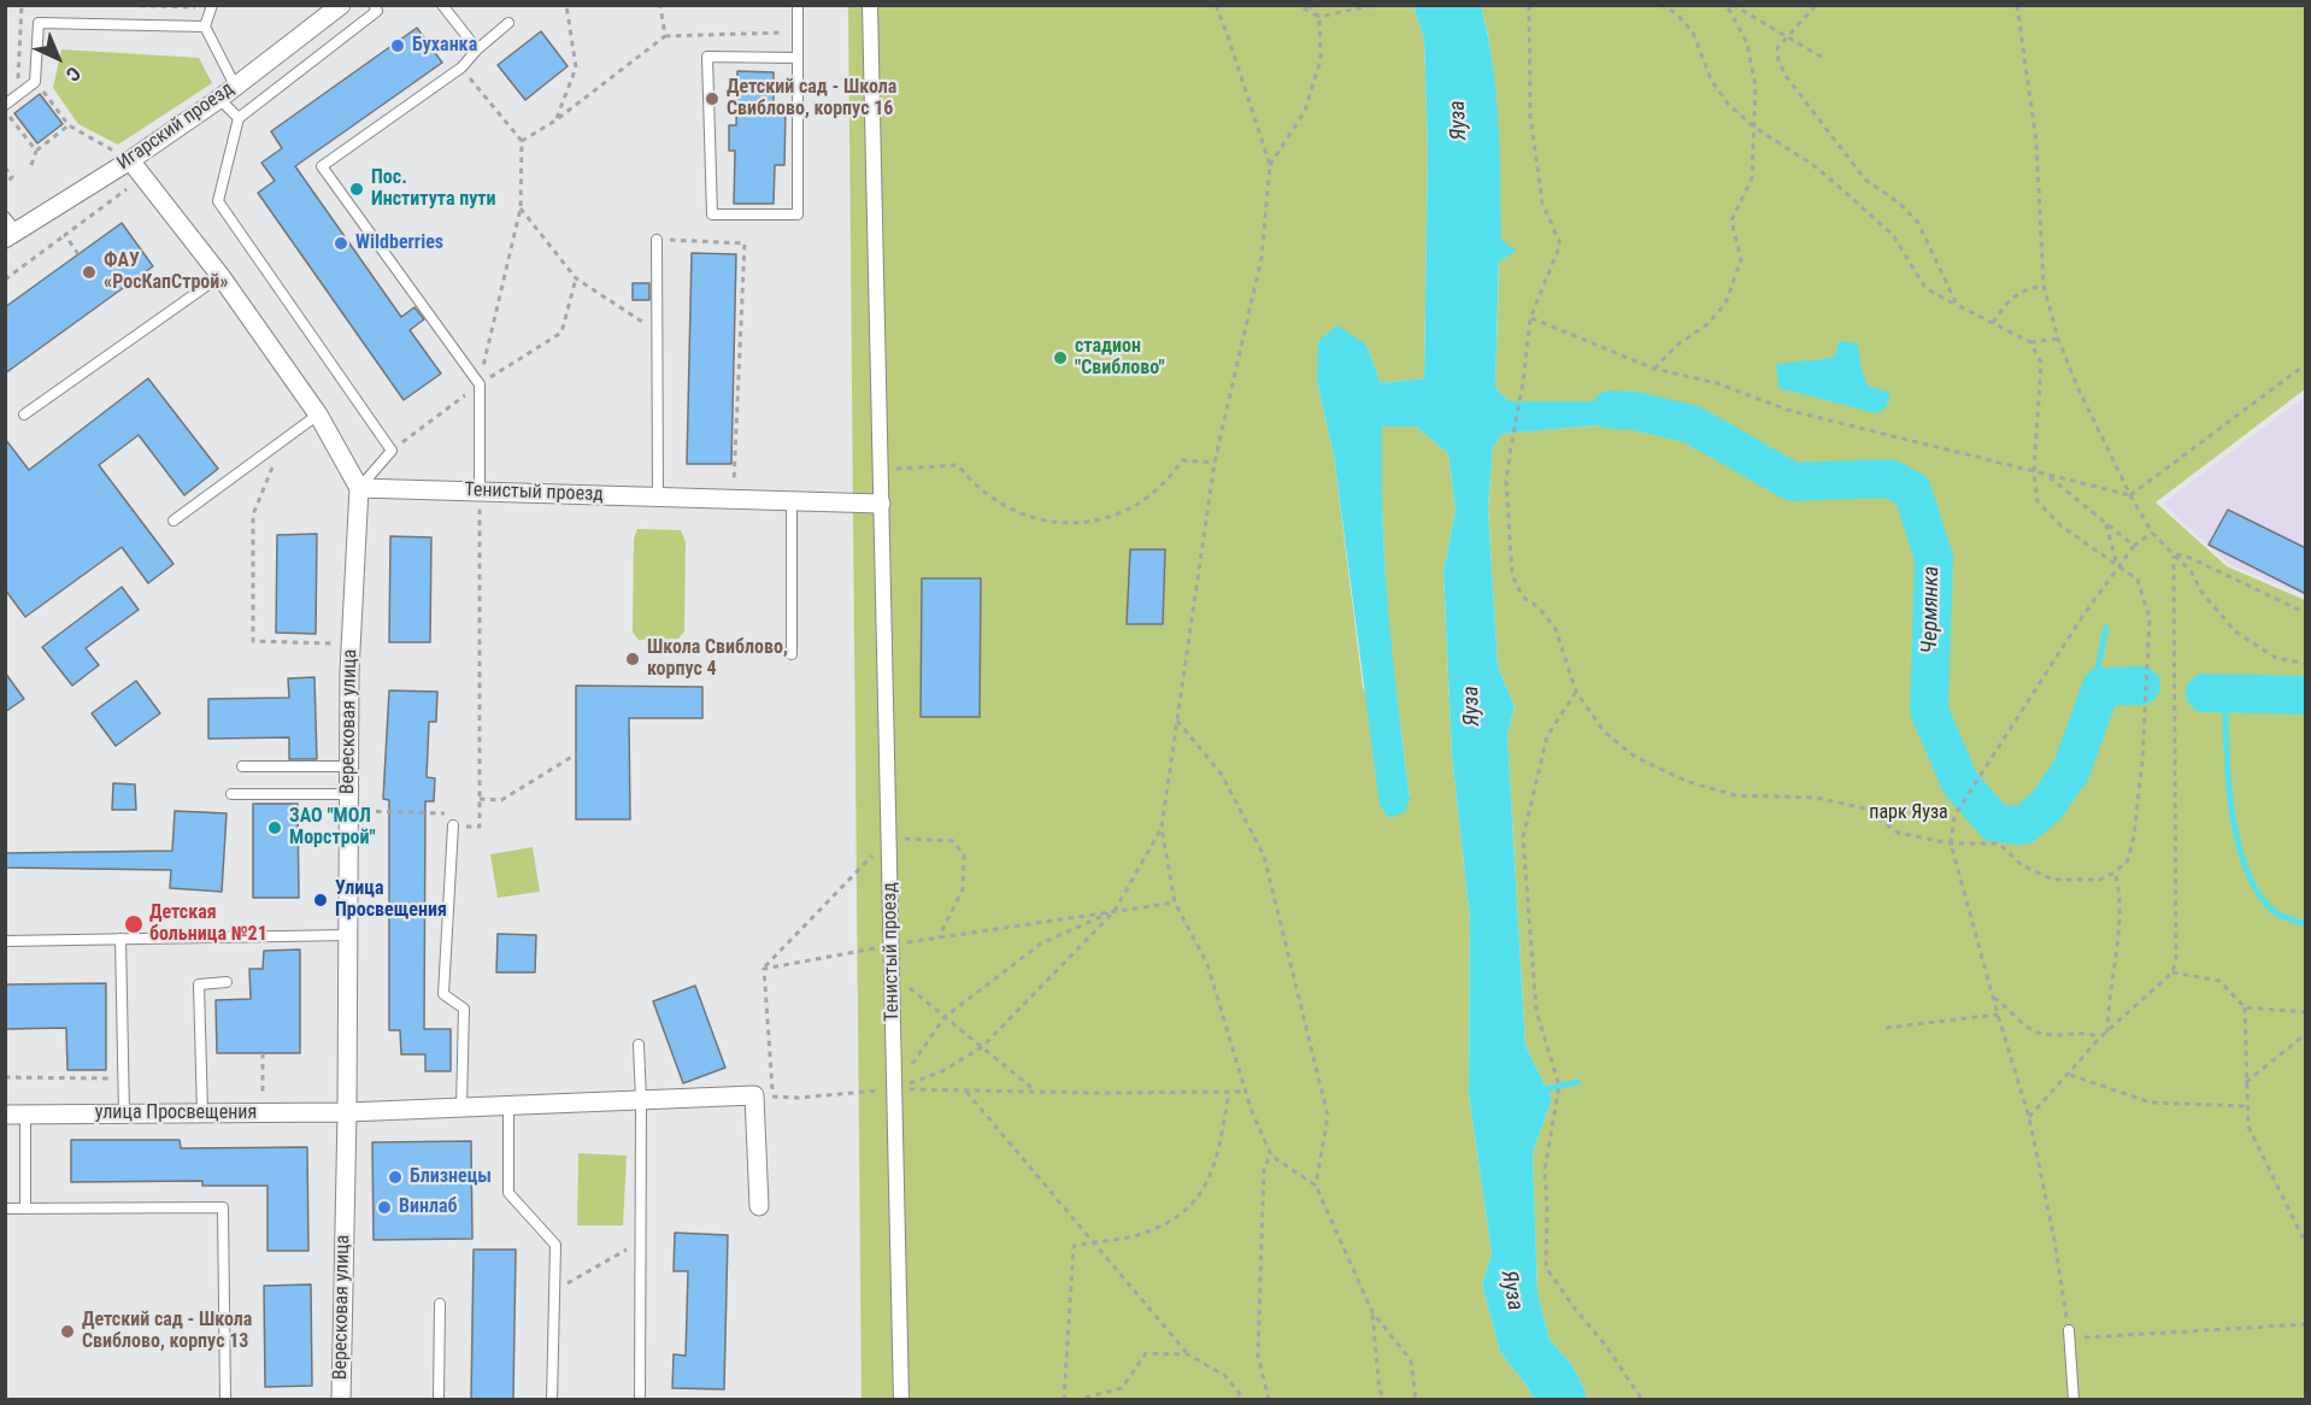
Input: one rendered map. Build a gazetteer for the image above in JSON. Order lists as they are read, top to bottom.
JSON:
{
  "streets": {
    "street": [
      "Игарский проезд",
      "Тенистый проезд",
      "Вересковая улица",
      "улица Просвещения"
    ]
  },
  "crossings": [
    ["Тенистый проезд", "Вересковая улица"],
    ["Вересковая улица", "улица Просвещения"]
  ],
  "water": ["Яуза", "Чермянка"],
  "parks": ["парк Яуза"],
  "places": [
    "Буханка",
    "Детский сад - Школа Свиблово, корпус 16",
    "Пос. Института пути",
    "Wildberries",
    "ФАУ «РосКапСтрой»",
    "стадион \"Свиблово\"",
    "Школа Свиблово, корпус 4",
    "ЗАО \"МОЛ Морстрой\"",
    "Улица Просвещения",
    "Детская больница №21",
    "Близнецы",
    "Винлаб",
    "Детский сад - Школа Свиблово, корпус 13"
  ],
  "north": "bottom right"
}
